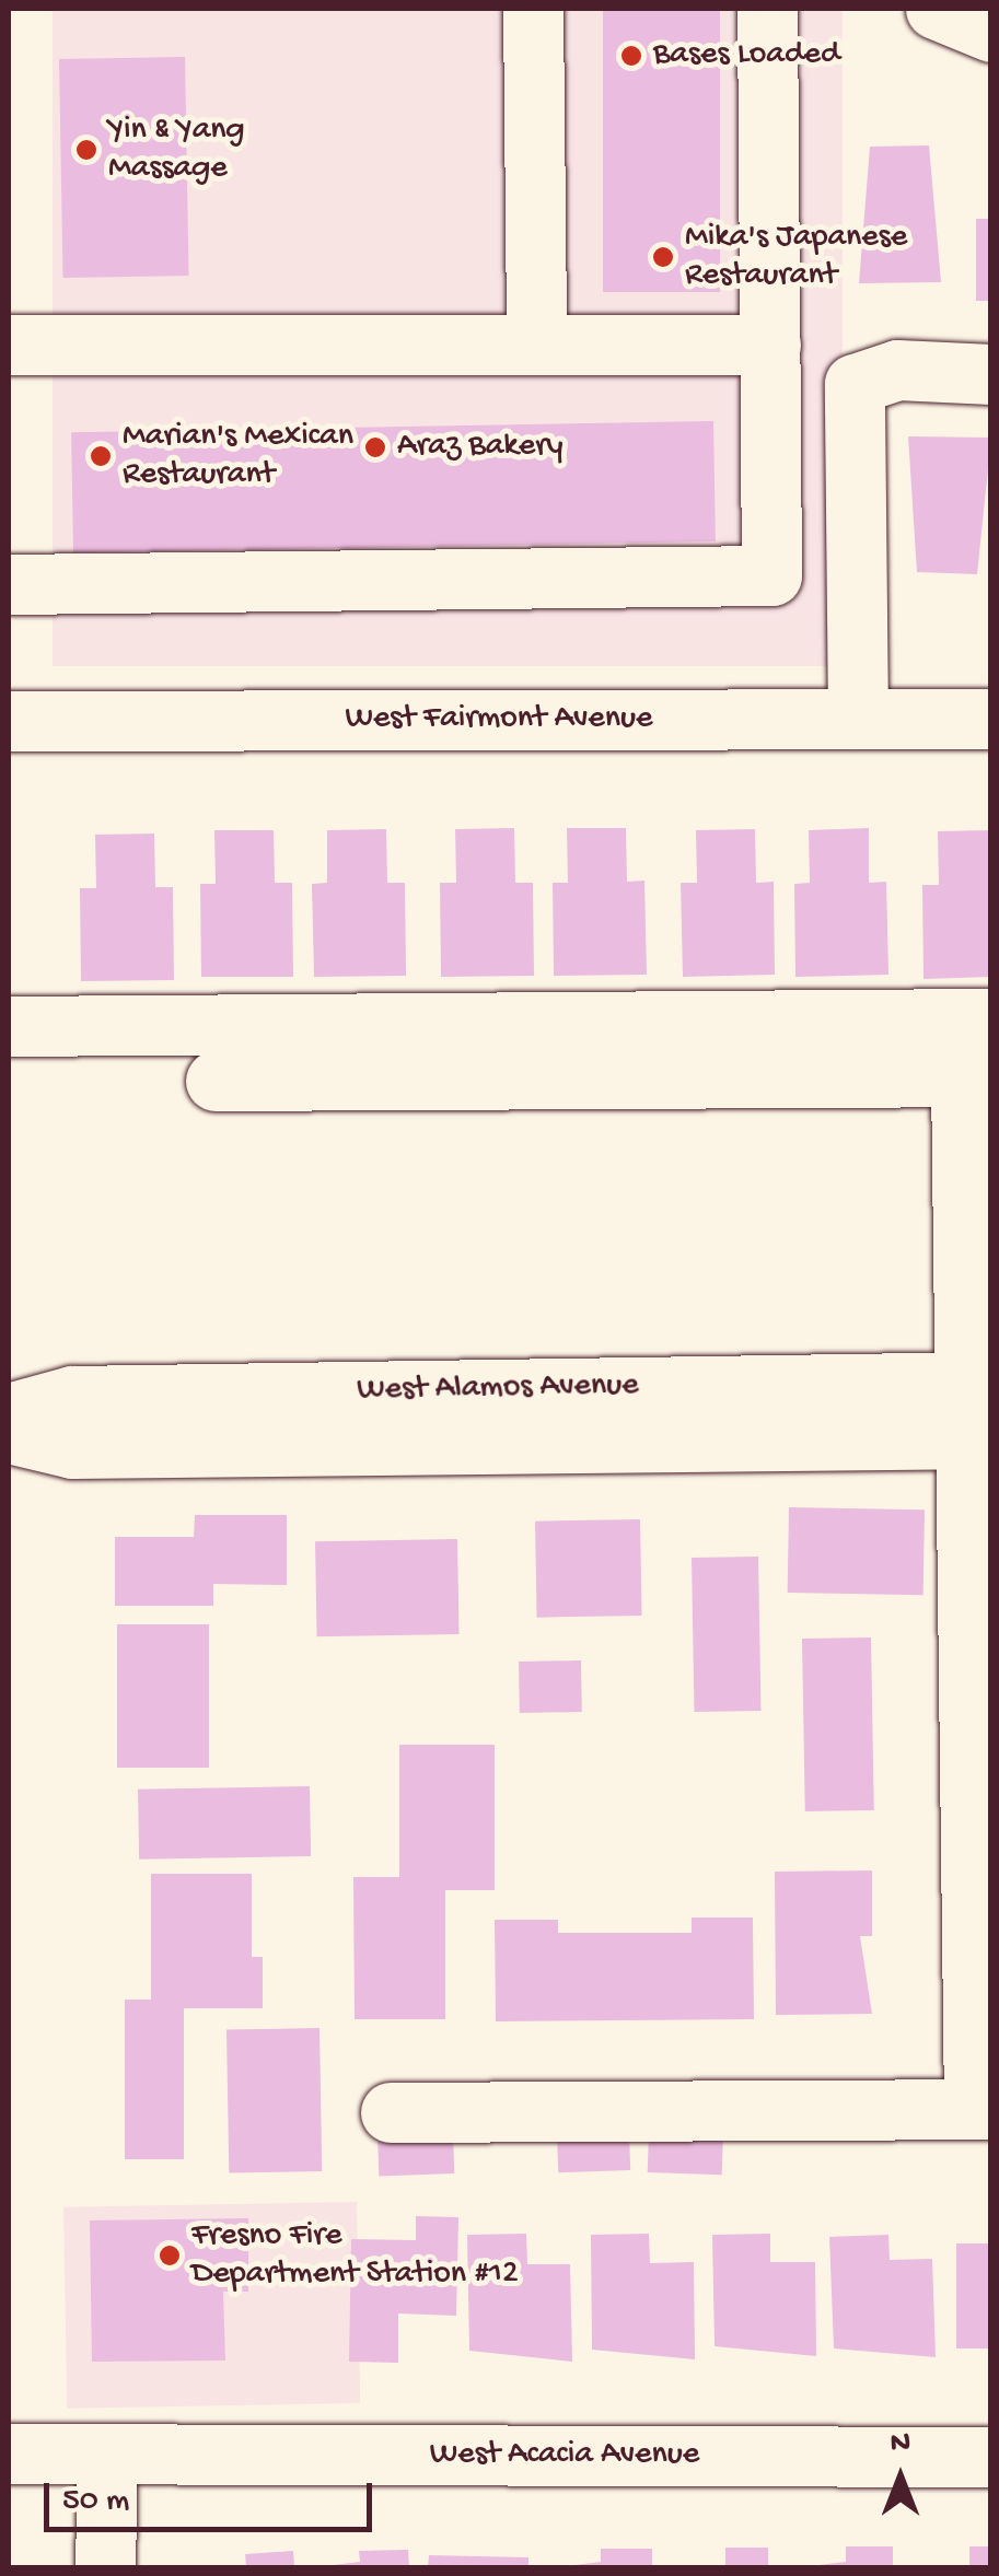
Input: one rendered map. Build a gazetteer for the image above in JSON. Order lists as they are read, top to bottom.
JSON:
{
  "streets": {
    "street": ["West Fairmont Avenue", "West Alamos Avenue", "West Acacia Avenue"]
  },
  "places": [
    "Bases Loaded",
    "Yin & Yang Massage",
    "Mika's Japanese Restaurant",
    "Araz Bakery",
    "Marian's Mexican Restaurant",
    "Fresno Fire Department Station #12"
  ],
  "scale_bar": "50 m",
  "north": "top"
}
